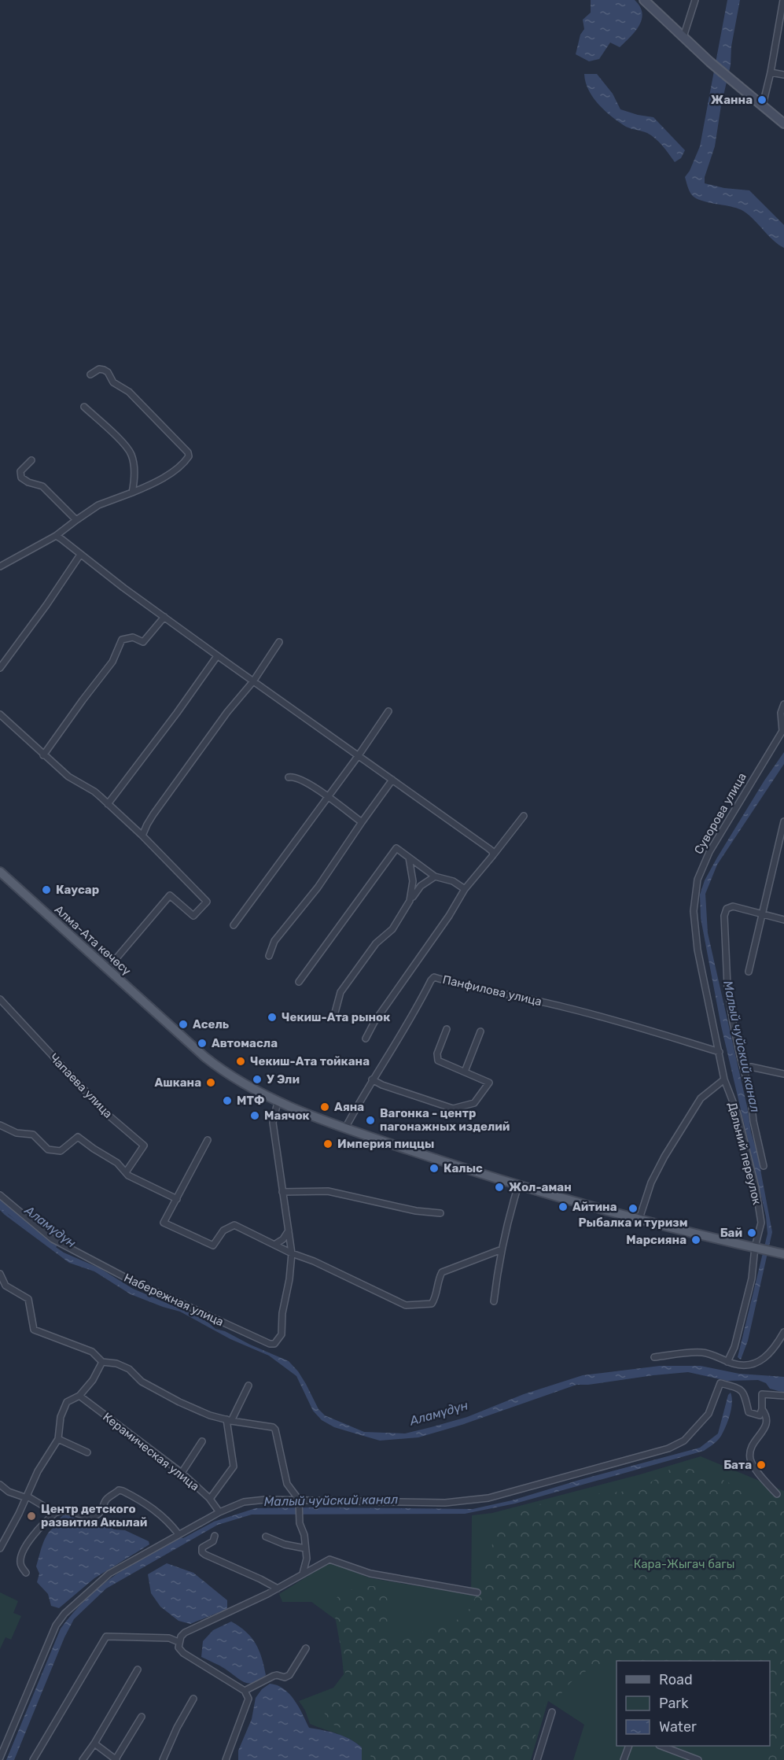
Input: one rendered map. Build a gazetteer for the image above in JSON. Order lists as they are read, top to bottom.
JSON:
{
  "streets": {
    "main road": ["Алма-Ата көчөсү"],
    "street": [
      "Суворова улица",
      "Панфилова улица",
      "Чапаева улица",
      "Дальний переулок",
      "Набережная улица",
      "Керамическая улица"
    ]
  },
  "crossings": [
    ["Суворова улица", "Панфилова улица"],
    ["Суворова улица", "Дальний переулок"],
    ["Алма-Ата көчөсү", "Панфилова улица"],
    ["Алма-Ата көчөсү", "Дальний переулок"],
    ["Алма-Ата көчөсү", "Набережная улица"]
  ],
  "water": ["Малый чуйский канал", "Аламүдүн"],
  "parks": ["Кара-Жыгач багы"],
  "places": [
    "Жанна",
    "Каусар",
    "Чекиш-Ата рынок",
    "Асель",
    "Автомасла",
    "Чекиш-Ата тойкана",
    "У Эли",
    "Ашкана",
    "МТФ",
    "Аяна",
    "Маячок",
    "Вагонка - центр пагонажных изделий",
    "Империя пиццы",
    "Калыс",
    "Жол-аман",
    "Айтина",
    "Рыбалка и туризм",
    "Бай",
    "Марсияна",
    "Бата",
    "Центр детского развития Акылай"
  ],
  "legend": ["Road", "Park", "Water"]
}
